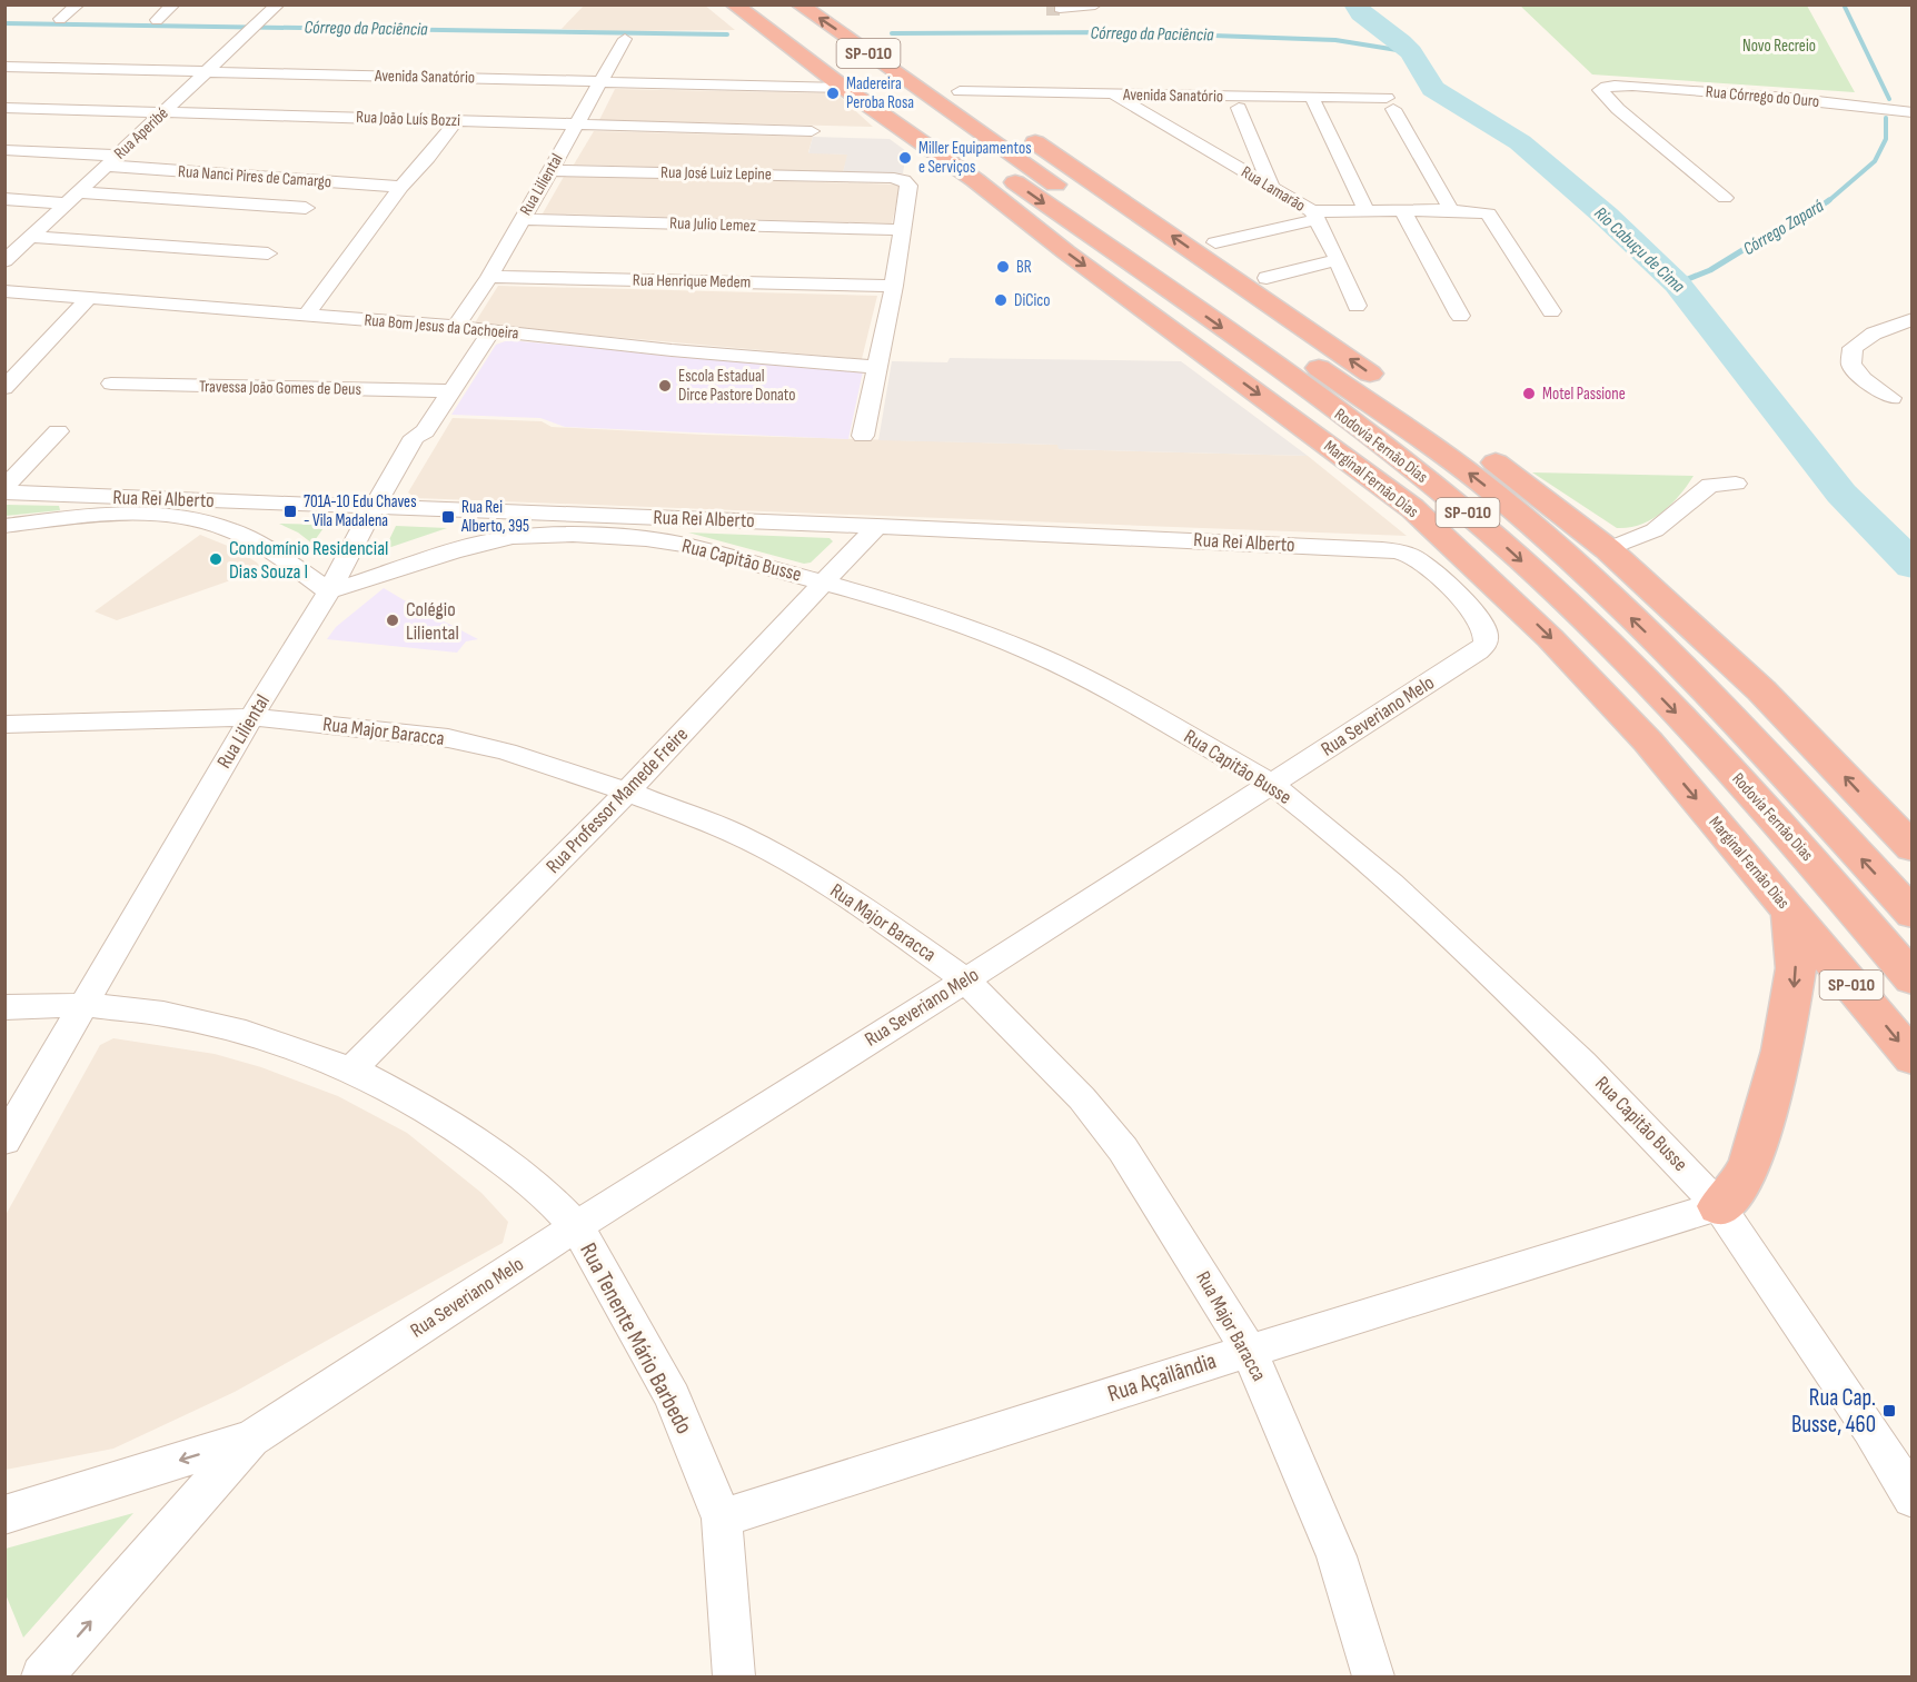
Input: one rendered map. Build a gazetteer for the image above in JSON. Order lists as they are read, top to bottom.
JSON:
{
  "streets": {
    "highway": ["SP-010", "Rodovia Fernão Dias", "Marginal Fernão Dias"],
    "street": [
      "Avenida Sanatório",
      "Rua Córrego do Ouro",
      "Rua João Luís Bozzi",
      "Rua Aperibé",
      "Rua José Luiz Lepine",
      "Rua Nanci Pires de Camargo",
      "Rua Liliental",
      "Rua Lamarão",
      "Rua Julio Lemez",
      "Rua Henrique Medem",
      "Rua Bom Jesus da Cachoeira",
      "Travessa João Gomes de Deus",
      "Rua Rei Alberto",
      "Rua Capitão Busse",
      "Rua Severiano Melo",
      "Rua Major Baracca",
      "Rua Professor Mamede Freire",
      "Rua Tenente Mário Barbedo",
      "Rua Açailândia"
    ]
  },
  "crossings": [
    ["Avenida Sanatório", "Rua Aperibé"],
    ["Avenida Sanatório", "Rua Liliental"],
    ["Avenida Sanatório", "Rua Lamarão"],
    ["Avenida Sanatório", "Marginal Fernão Dias"],
    ["Rua João Luís Bozzi", "Rua Aperibé"],
    ["Rua João Luís Bozzi", "Rua Liliental"],
    ["Rua Aperibé", "Rua Nanci Pires de Camargo"],
    ["Rua José Luiz Lepine", "Rua Liliental"],
    ["Rua José Luiz Lepine", "Rua Julio Lemez"],
    ["Rua Liliental", "Rua Julio Lemez"],
    ["Rua Liliental", "Rua Henrique Medem"],
    ["Rua Liliental", "Rua Bom Jesus da Cachoeira"],
    ["Rua Liliental", "Travessa João Gomes de Deus"],
    ["Rua Liliental", "Rua Rei Alberto"],
    ["Rua Liliental", "Rua Capitão Busse"],
    ["Rua Liliental", "Rua Major Baracca"],
    ["Rua Liliental", "Rua Tenente Mário Barbedo"],
    ["Rua Rei Alberto", "Rua Severiano Melo"],
    ["Rua Rei Alberto", "Rua Professor Mamede Freire"],
    ["Rua Capitão Busse", "Rua Severiano Melo"],
    ["Rua Capitão Busse", "Rua Professor Mamede Freire"],
    ["Rua Capitão Busse", "Rua Açailândia"],
    ["Rua Severiano Melo", "Rua Major Baracca"],
    ["Rua Severiano Melo", "Rua Tenente Mário Barbedo"],
    ["Rua Major Baracca", "Rua Professor Mamede Freire"],
    ["Rua Major Baracca", "Rua Açailândia"],
    ["Rua Professor Mamede Freire", "Rua Tenente Mário Barbedo"],
    ["Rua Tenente Mário Barbedo", "Rua Açailândia"]
  ],
  "water": ["Córrego da Paciência", "Córrego Zapará", "Rio Cabuçu de Cima"],
  "parks": ["Novo Recreio"],
  "places": {
    "other": [
      "Madereira Peroba Rosa",
      "Miller Equipamentos e Serviços",
      "BR",
      "DiCico",
      "Escola Estadual Dirce Pastore Donato",
      "Motel Passione",
      "Condomínio Residencial Dias Souza I",
      "Colégio Liliental"
    ],
    "transit": ["701A-10 Edu Chaves - Vila Madalena", "Rua Rei Alberto, 395", "Rua Cap. Busse, 460"]
  }
}
